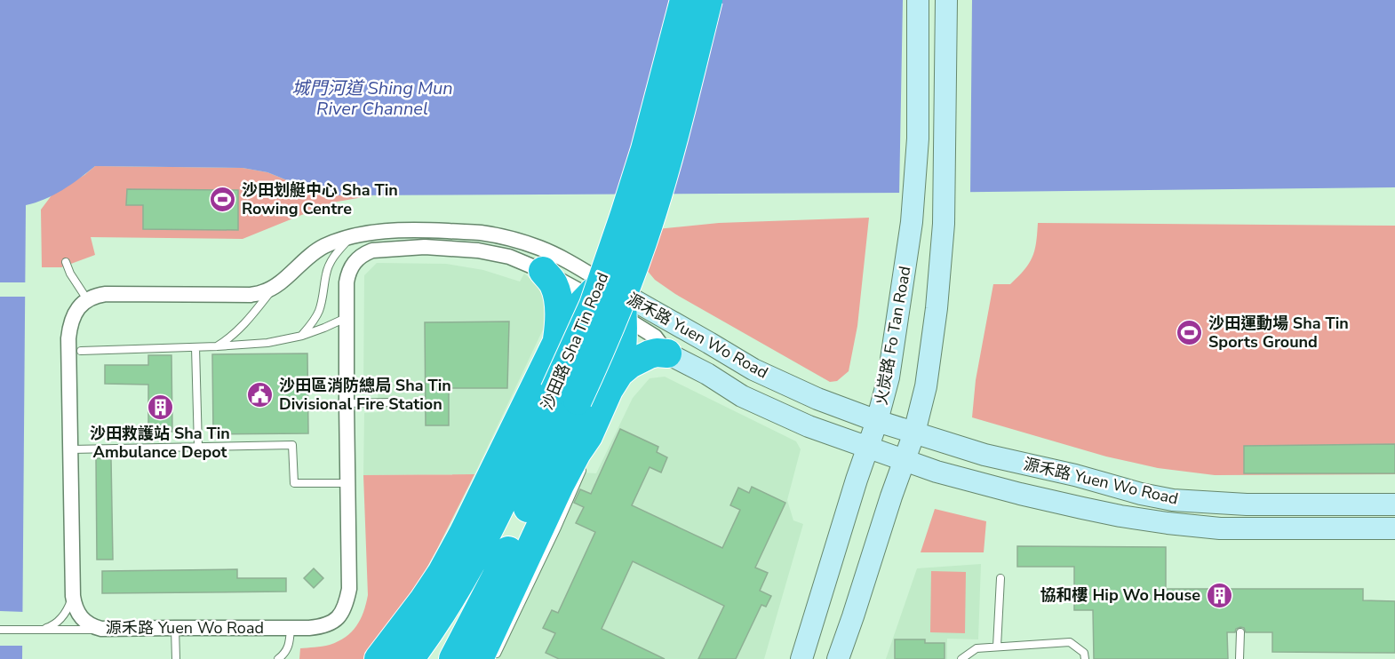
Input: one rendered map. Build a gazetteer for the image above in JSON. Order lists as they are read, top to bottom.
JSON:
{
  "streets": {
    "highway": ["沙田路 Sha Tin Road"],
    "main road": ["源禾路 Yuen Wo Road", "火炭路 Fo Tan Road"]
  },
  "crossings": [
    ["源禾路 Yuen Wo Road", "火炭路 Fo Tan Road"]
  ],
  "water": ["城門河道 Shing Mun River Channel"],
  "places": {
    "sports": ["沙田划艇中心 Sha Tin Rowing Centre", "沙田運動場 Sha Tin Sports Ground"],
    "public building": ["沙田區消防總局 Sha Tin Divisional Fire Station"],
    "building": ["沙田救護站 Sha Tin Ambulance Depot", "協和樓 Hip Wo House"]
  }
}
